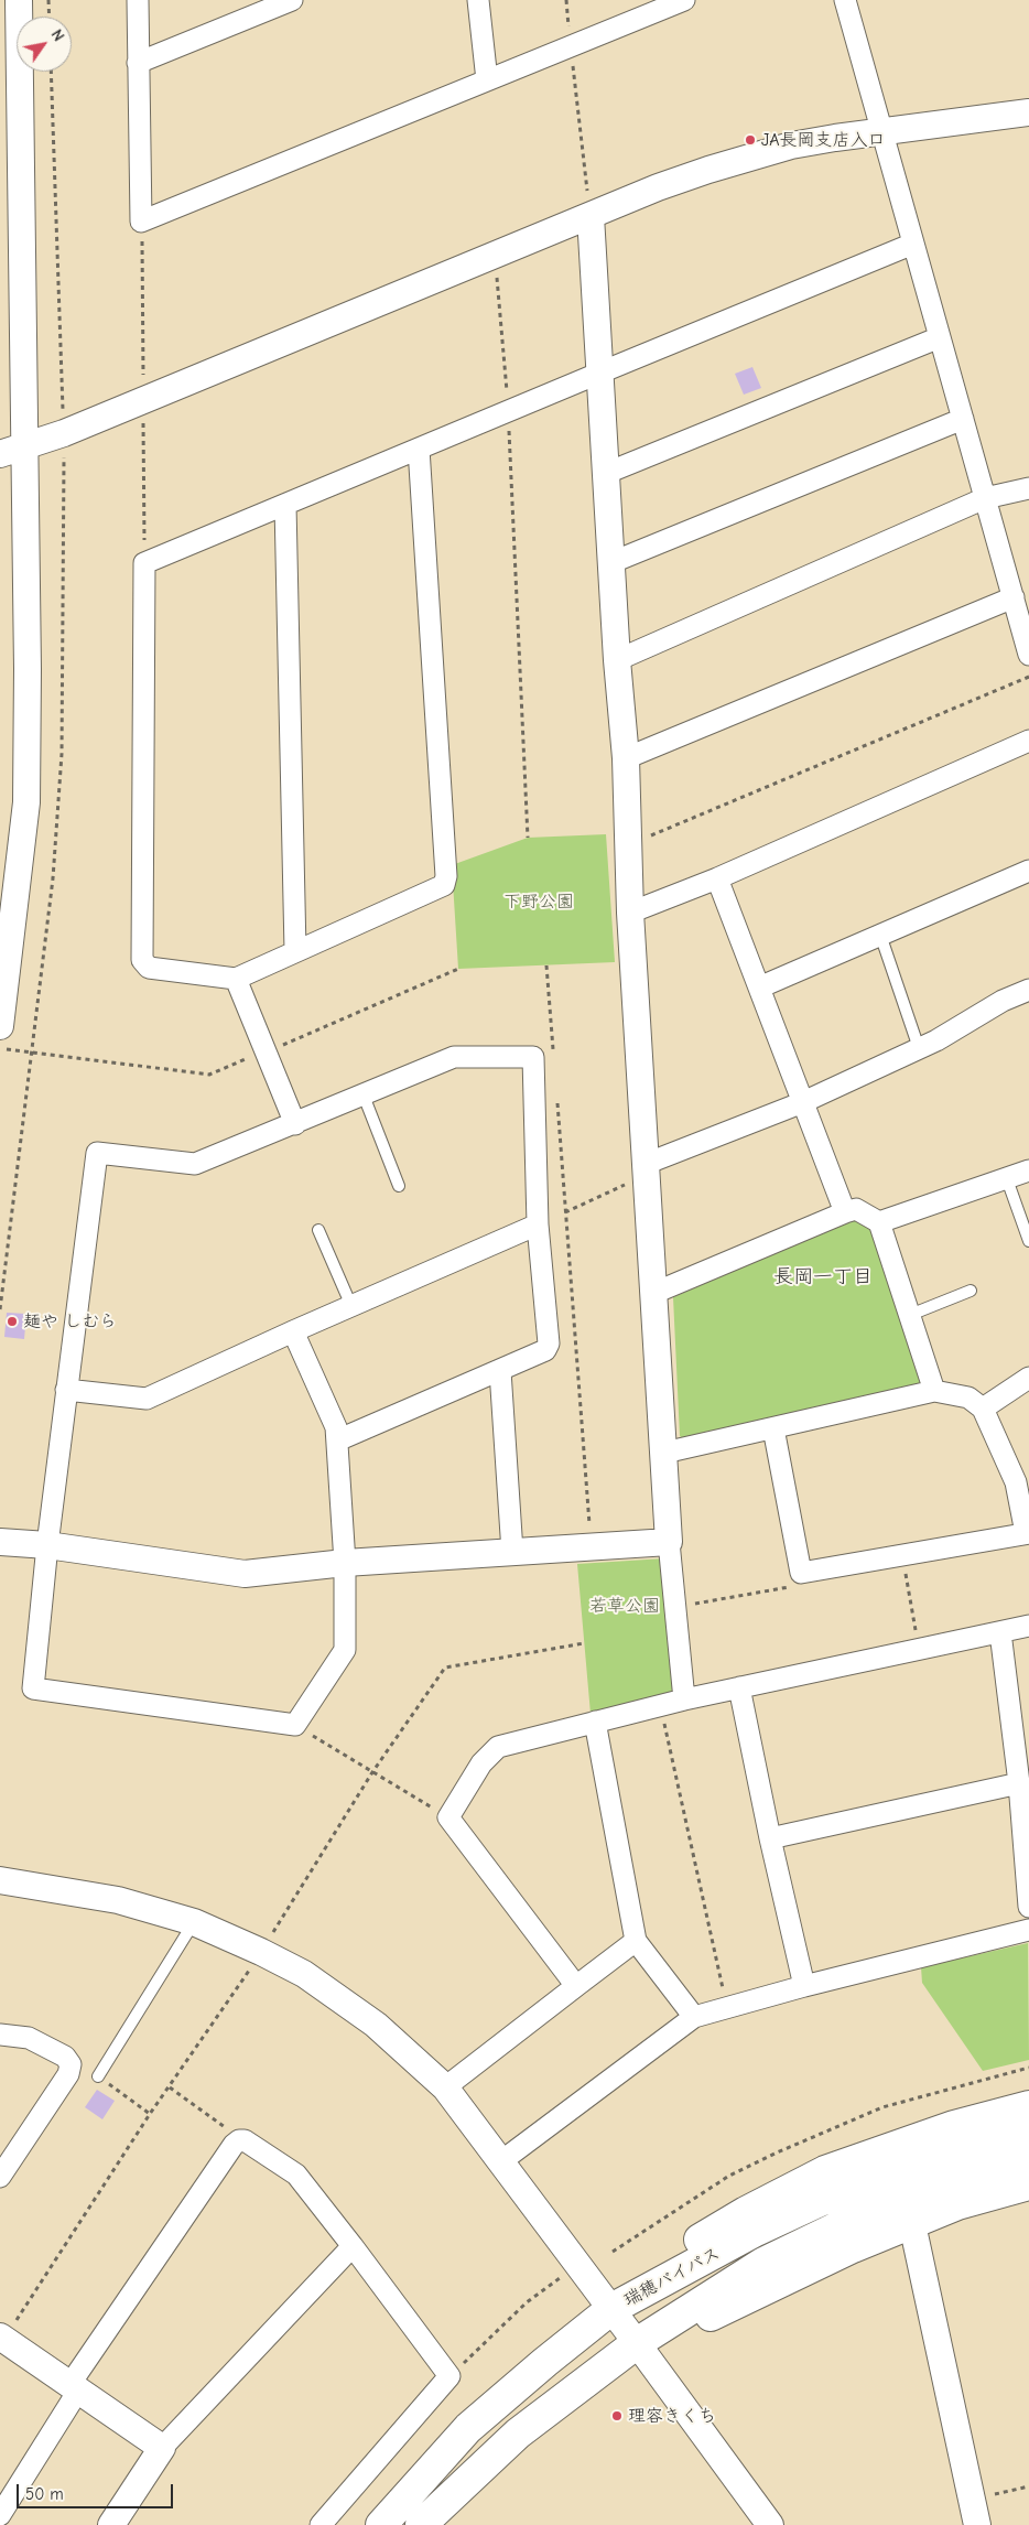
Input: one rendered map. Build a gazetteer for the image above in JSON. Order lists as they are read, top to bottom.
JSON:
{
  "streets": {
    "highway": ["瑞穂バイパス"]
  },
  "districts": ["長岡一丁目"],
  "parks": ["下野公園", "若草公園"],
  "places": ["JA長岡支店入口", "麺や しむら", "理容きくち"],
  "scale_bar": "50 m",
  "north": "top right"
}
